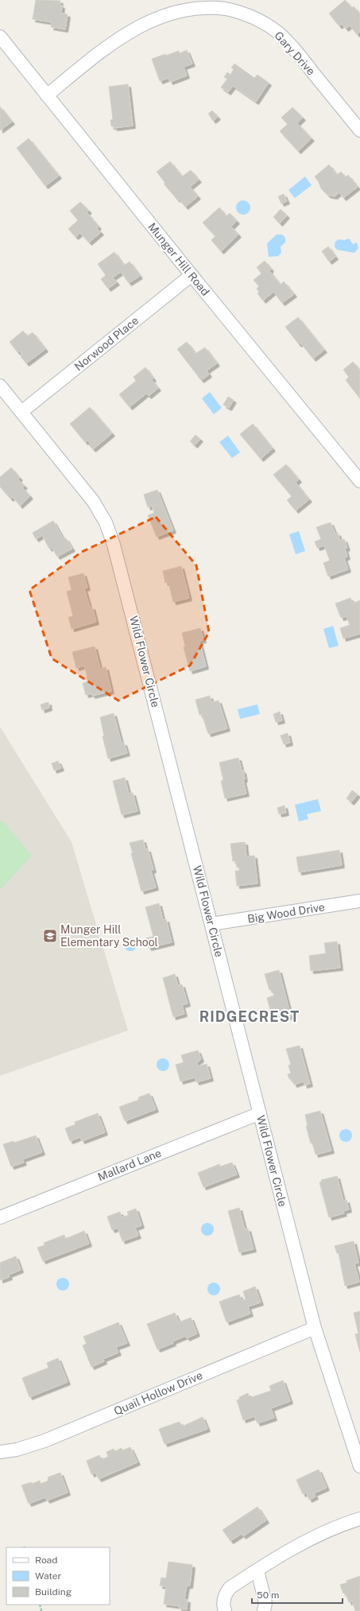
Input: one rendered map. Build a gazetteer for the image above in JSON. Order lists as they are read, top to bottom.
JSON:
{
  "streets": {
    "street": [
      "Gary Drive",
      "Munger Hill Road",
      "Norwood Place",
      "Wild Flower Circle",
      "Big Wood Drive",
      "Mallard Lane",
      "Quail Hollow Drive"
    ]
  },
  "crossings": [
    ["Gary Drive", "Munger Hill Road"],
    ["Munger Hill Road", "Norwood Place"],
    ["Norwood Place", "Wild Flower Circle"],
    ["Wild Flower Circle", "Big Wood Drive"],
    ["Wild Flower Circle", "Mallard Lane"],
    ["Wild Flower Circle", "Quail Hollow Drive"]
  ],
  "districts": ["RIDGECREST"],
  "places": {
    "school or university": ["Munger Hill Elementary School"]
  },
  "legend": ["Road", "Water", "Building"],
  "scale_bar": "50 m"
}
